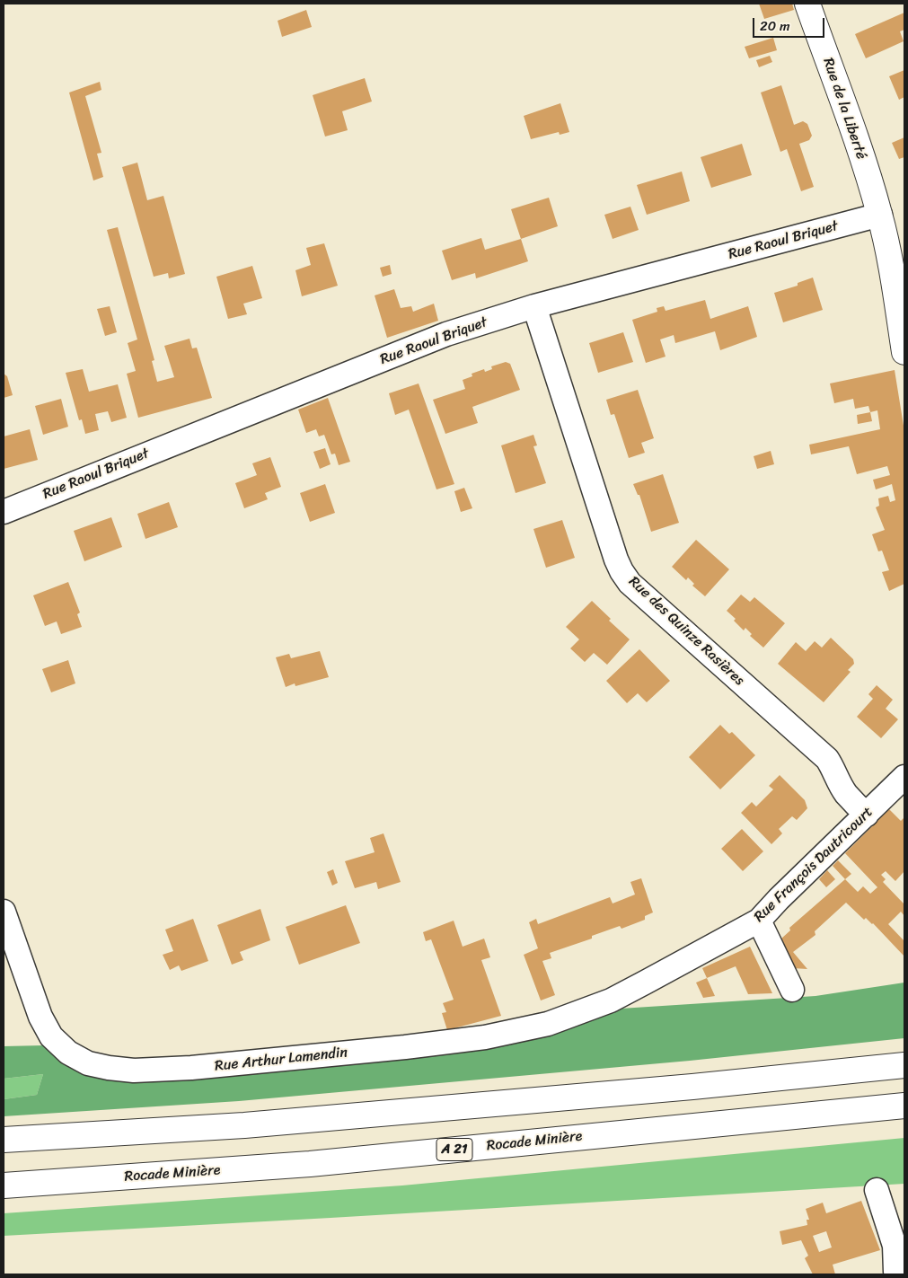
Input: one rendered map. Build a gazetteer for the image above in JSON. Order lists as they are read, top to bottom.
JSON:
{
  "streets": {
    "main road": ["Rue de la Liberté", "Rocade Minière", "A 21"],
    "street": [
      "Rue Raoul Briquet",
      "Rue des Quinze Rasières",
      "Rue François Dautricourt",
      "Rue Arthur Lamendin"
    ]
  },
  "crossings": [
    ["Rue de la Liberté", "Rue Raoul Briquet"],
    ["Rue Raoul Briquet", "Rue des Quinze Rasières"],
    ["Rue des Quinze Rasières", "Rue François Dautricourt"],
    ["Rue François Dautricourt", "Rue Arthur Lamendin"]
  ],
  "scale_bar": "20 m"
}
